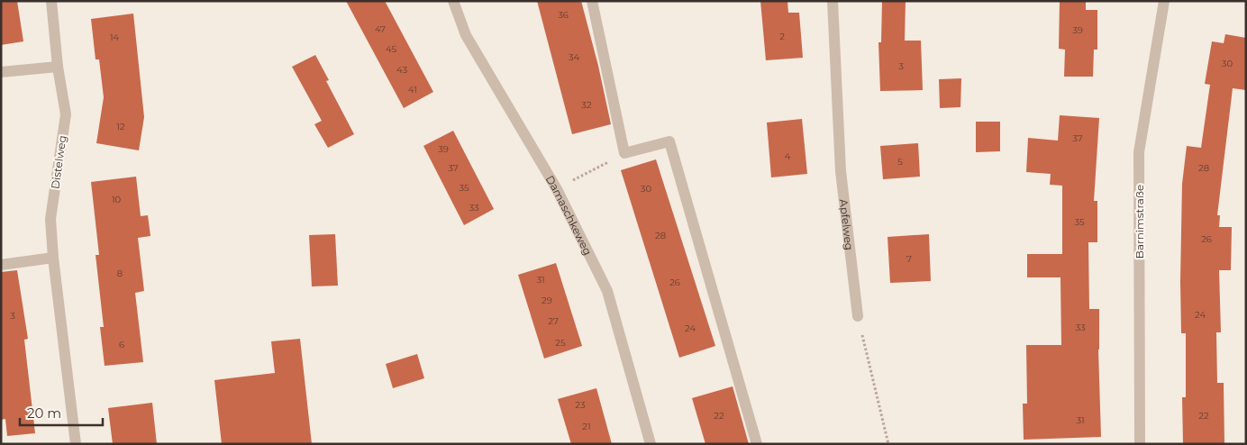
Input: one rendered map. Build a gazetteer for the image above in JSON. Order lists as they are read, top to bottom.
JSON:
{
  "streets": {
    "street": [
      "Distelweg",
      "Damaschkeweg",
      "Barnimstraße",
      "Apfelweg"
    ]
  },
  "house_numbers": [
    "36",
    "47",
    "39",
    "2",
    "14",
    "45",
    "34",
    "30",
    "3",
    "43",
    "41",
    "32",
    "12",
    "37",
    "39",
    "4",
    "5",
    "37",
    "28",
    "35",
    "30",
    "10",
    "33",
    "35",
    "28",
    "26",
    "7",
    "8",
    "31",
    "26",
    "29",
    "24",
    "3",
    "27",
    "33",
    "24",
    "25",
    "6",
    "23",
    "22",
    "22",
    "31",
    "21"
  ],
  "scale_bar": "20 m"
}
